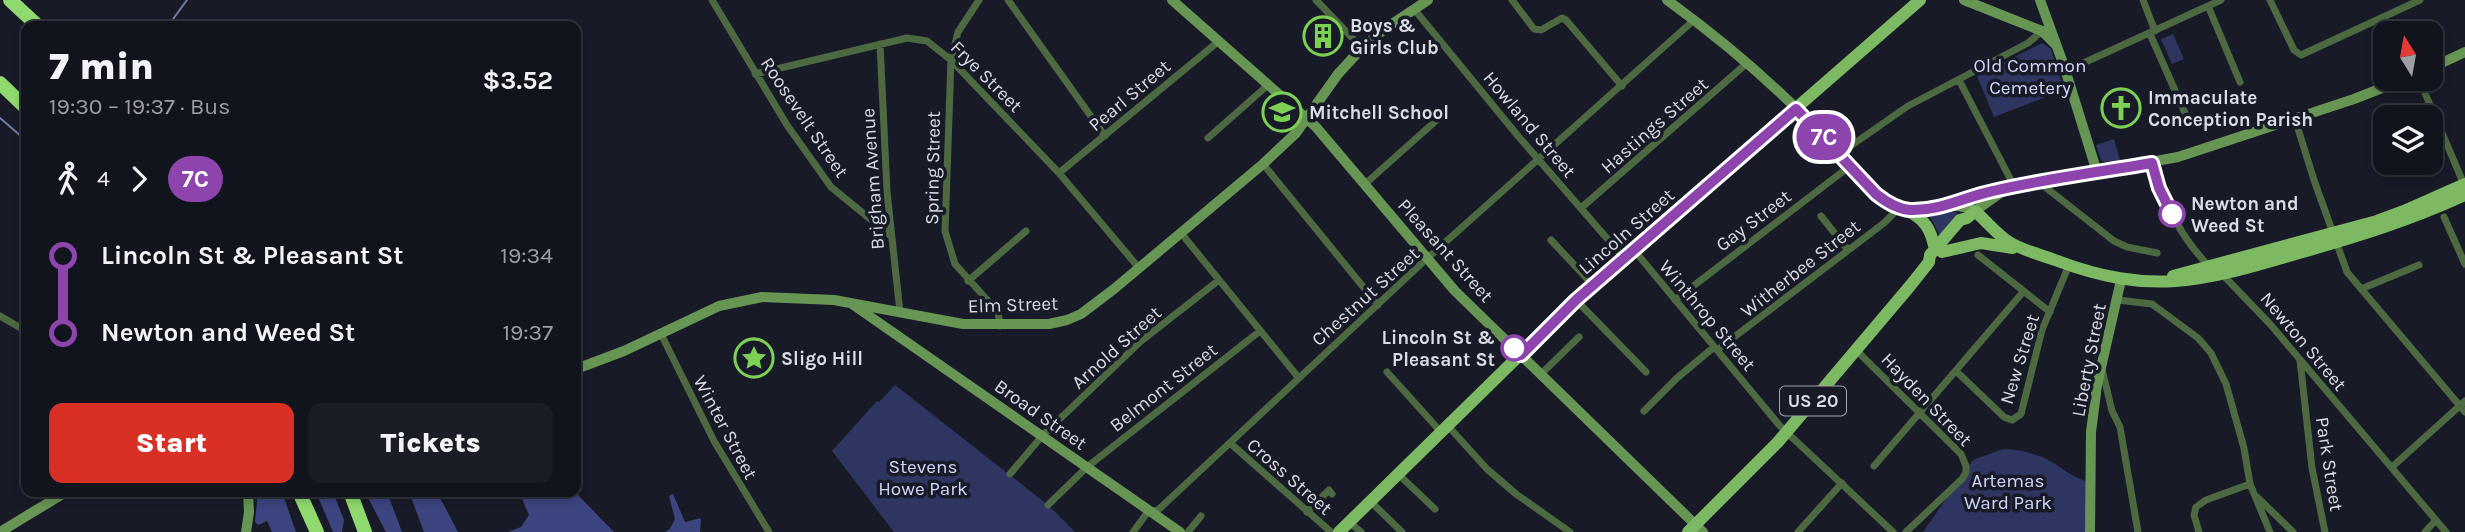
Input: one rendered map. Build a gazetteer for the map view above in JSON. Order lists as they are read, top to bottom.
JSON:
{
  "streets": {
    "main road": ["Lincoln Street", "US 20"],
    "street": [
      "Frye Street",
      "Pearl Street",
      "Roosevelt Street",
      "Howland Street",
      "Hastings Street",
      "Spring Street",
      "Brigham Avenue",
      "Gay Street",
      "Pleasant Street",
      "Witherbee Street",
      "Chestnut Street",
      "Elm Street",
      "Winthrop Street",
      "Newton Street",
      "Arnold Street",
      "New Street",
      "Liberty Street",
      "Belmont Street",
      "Hayden Street",
      "Broad Street",
      "Winter Street",
      "Park Street",
      "Cross Street"
    ]
  },
  "crossings": [
    ["Frye Street", "Pearl Street"],
    ["Frye Street", "Roosevelt Street"],
    ["Frye Street", "Spring Street"],
    ["Frye Street", "Brigham Avenue"],
    ["Frye Street", "Elm Street"],
    ["Pearl Street", "Pleasant Street"],
    ["Roosevelt Street", "Brigham Avenue"],
    ["Howland Street", "Hastings Street"],
    ["Howland Street", "Lincoln Street"],
    ["Howland Street", "Chestnut Street"],
    ["Howland Street", "Elm Street"],
    ["Howland Street", "Winthrop Street"],
    ["Spring Street", "Elm Street"],
    ["Brigham Avenue", "Elm Street"],
    ["Gay Street", "Winthrop Street"],
    ["Lincoln Street", "Pleasant Street"],
    ["Lincoln Street", "Winthrop Street"],
    ["Pleasant Street", "Chestnut Street"],
    ["Pleasant Street", "Elm Street"],
    ["Pleasant Street", "US 20"],
    ["Witherbee Street", "Winthrop Street"],
    ["Chestnut Street", "Broad Street"],
    ["Chestnut Street", "Cross Street"],
    ["Elm Street", "Broad Street"],
    ["Elm Street", "Winter Street"],
    ["Winthrop Street", "US 20"],
    ["Newton Street", "Park Street"],
    ["Arnold Street", "Broad Street"],
    ["Belmont Street", "Broad Street"],
    ["Hayden Street", "US 20"]
  ],
  "parks": ["Old Common Cemetery", "Stevens Howe Park", "Artemas Ward Park"],
  "places": {
    "building": ["Boys & Girls Club"],
    "church": ["Immaculate Conception Parish"],
    "school or university": ["Mitchell School"],
    "other": ["Newton and Weed St", "Lincoln St & Pleasant St"],
    "place": ["Sligo Hill"]
  },
  "lines": ["bus line 7C"],
  "north": "top",
  "page": {
    "on_map": "7C",
    "heading": ["7 min", "19:30 – 19:37 · Bus", "$3.52"],
    "legs": ["4", "7C"],
    "list": [
      {
        "name": "Lincoln St & Pleasant St",
        "value": "19:34"
      },
      {
        "name": "Newton and Weed St",
        "value": "19:37"
      }
    ],
    "buttons": ["Start", "Tickets"]
  }
}
